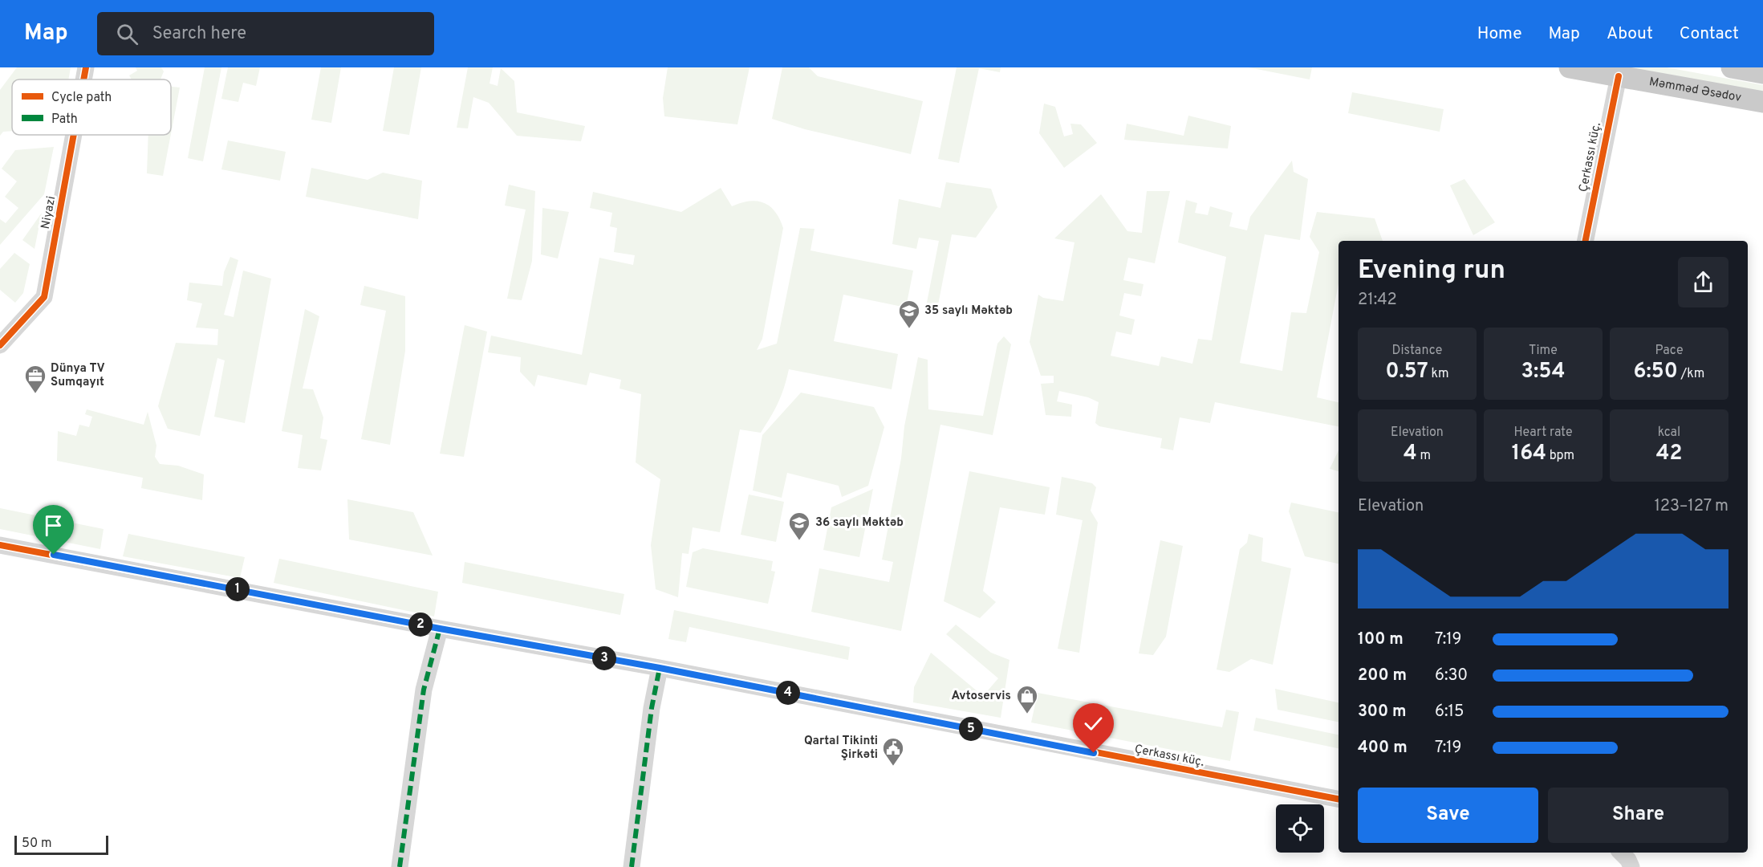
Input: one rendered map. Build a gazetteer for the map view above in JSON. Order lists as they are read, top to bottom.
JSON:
{
  "streets": {
    "main road": ["Məmməd Əsədov"],
    "street": ["Çerkassı küç.", "Niyazi"]
  },
  "crossings": [
    ["Məmməd Əsədov", "Çerkassı küç."]
  ],
  "places": {
    "school or university": ["35 saylı Məktəb", "36 saylı Məktəb"],
    "office": ["Dünya TV Sumqayıt"],
    "shop": ["Avtoservis"],
    "public building": ["Qartal Tikinti Şirkәti"]
  },
  "legend": ["Cycle path", "Path"],
  "scale_bar": "50 m",
  "page": {
    "header": "Map",
    "search": "Search here",
    "nav": [
      "Home",
      "Map",
      "About",
      "Contact"
    ],
    "heading": ["Evening run", "21:42"],
    "stats": [
      ["Distance", "0.57 km"],
      ["Time", "3:54"],
      ["Pace", "6:50 /km"],
      ["Elevation", "4 m"],
      ["Heart rate", "164 bpm"],
      ["kcal", "42"]
    ],
    "chart": ["Elevation", "123–127 m"],
    "pins": [
      "1",
      "2",
      "3",
      "4",
      "5"
    ],
    "list": [
      {
        "name": "100 m",
        "note": "7:19"
      },
      {
        "name": "200 m",
        "note": "6:30"
      },
      {
        "name": "300 m",
        "note": "6:15"
      },
      {
        "name": "400 m",
        "note": "7:19"
      }
    ],
    "buttons": ["Save", "Share"],
    "scale": "50 m"
  }
}
